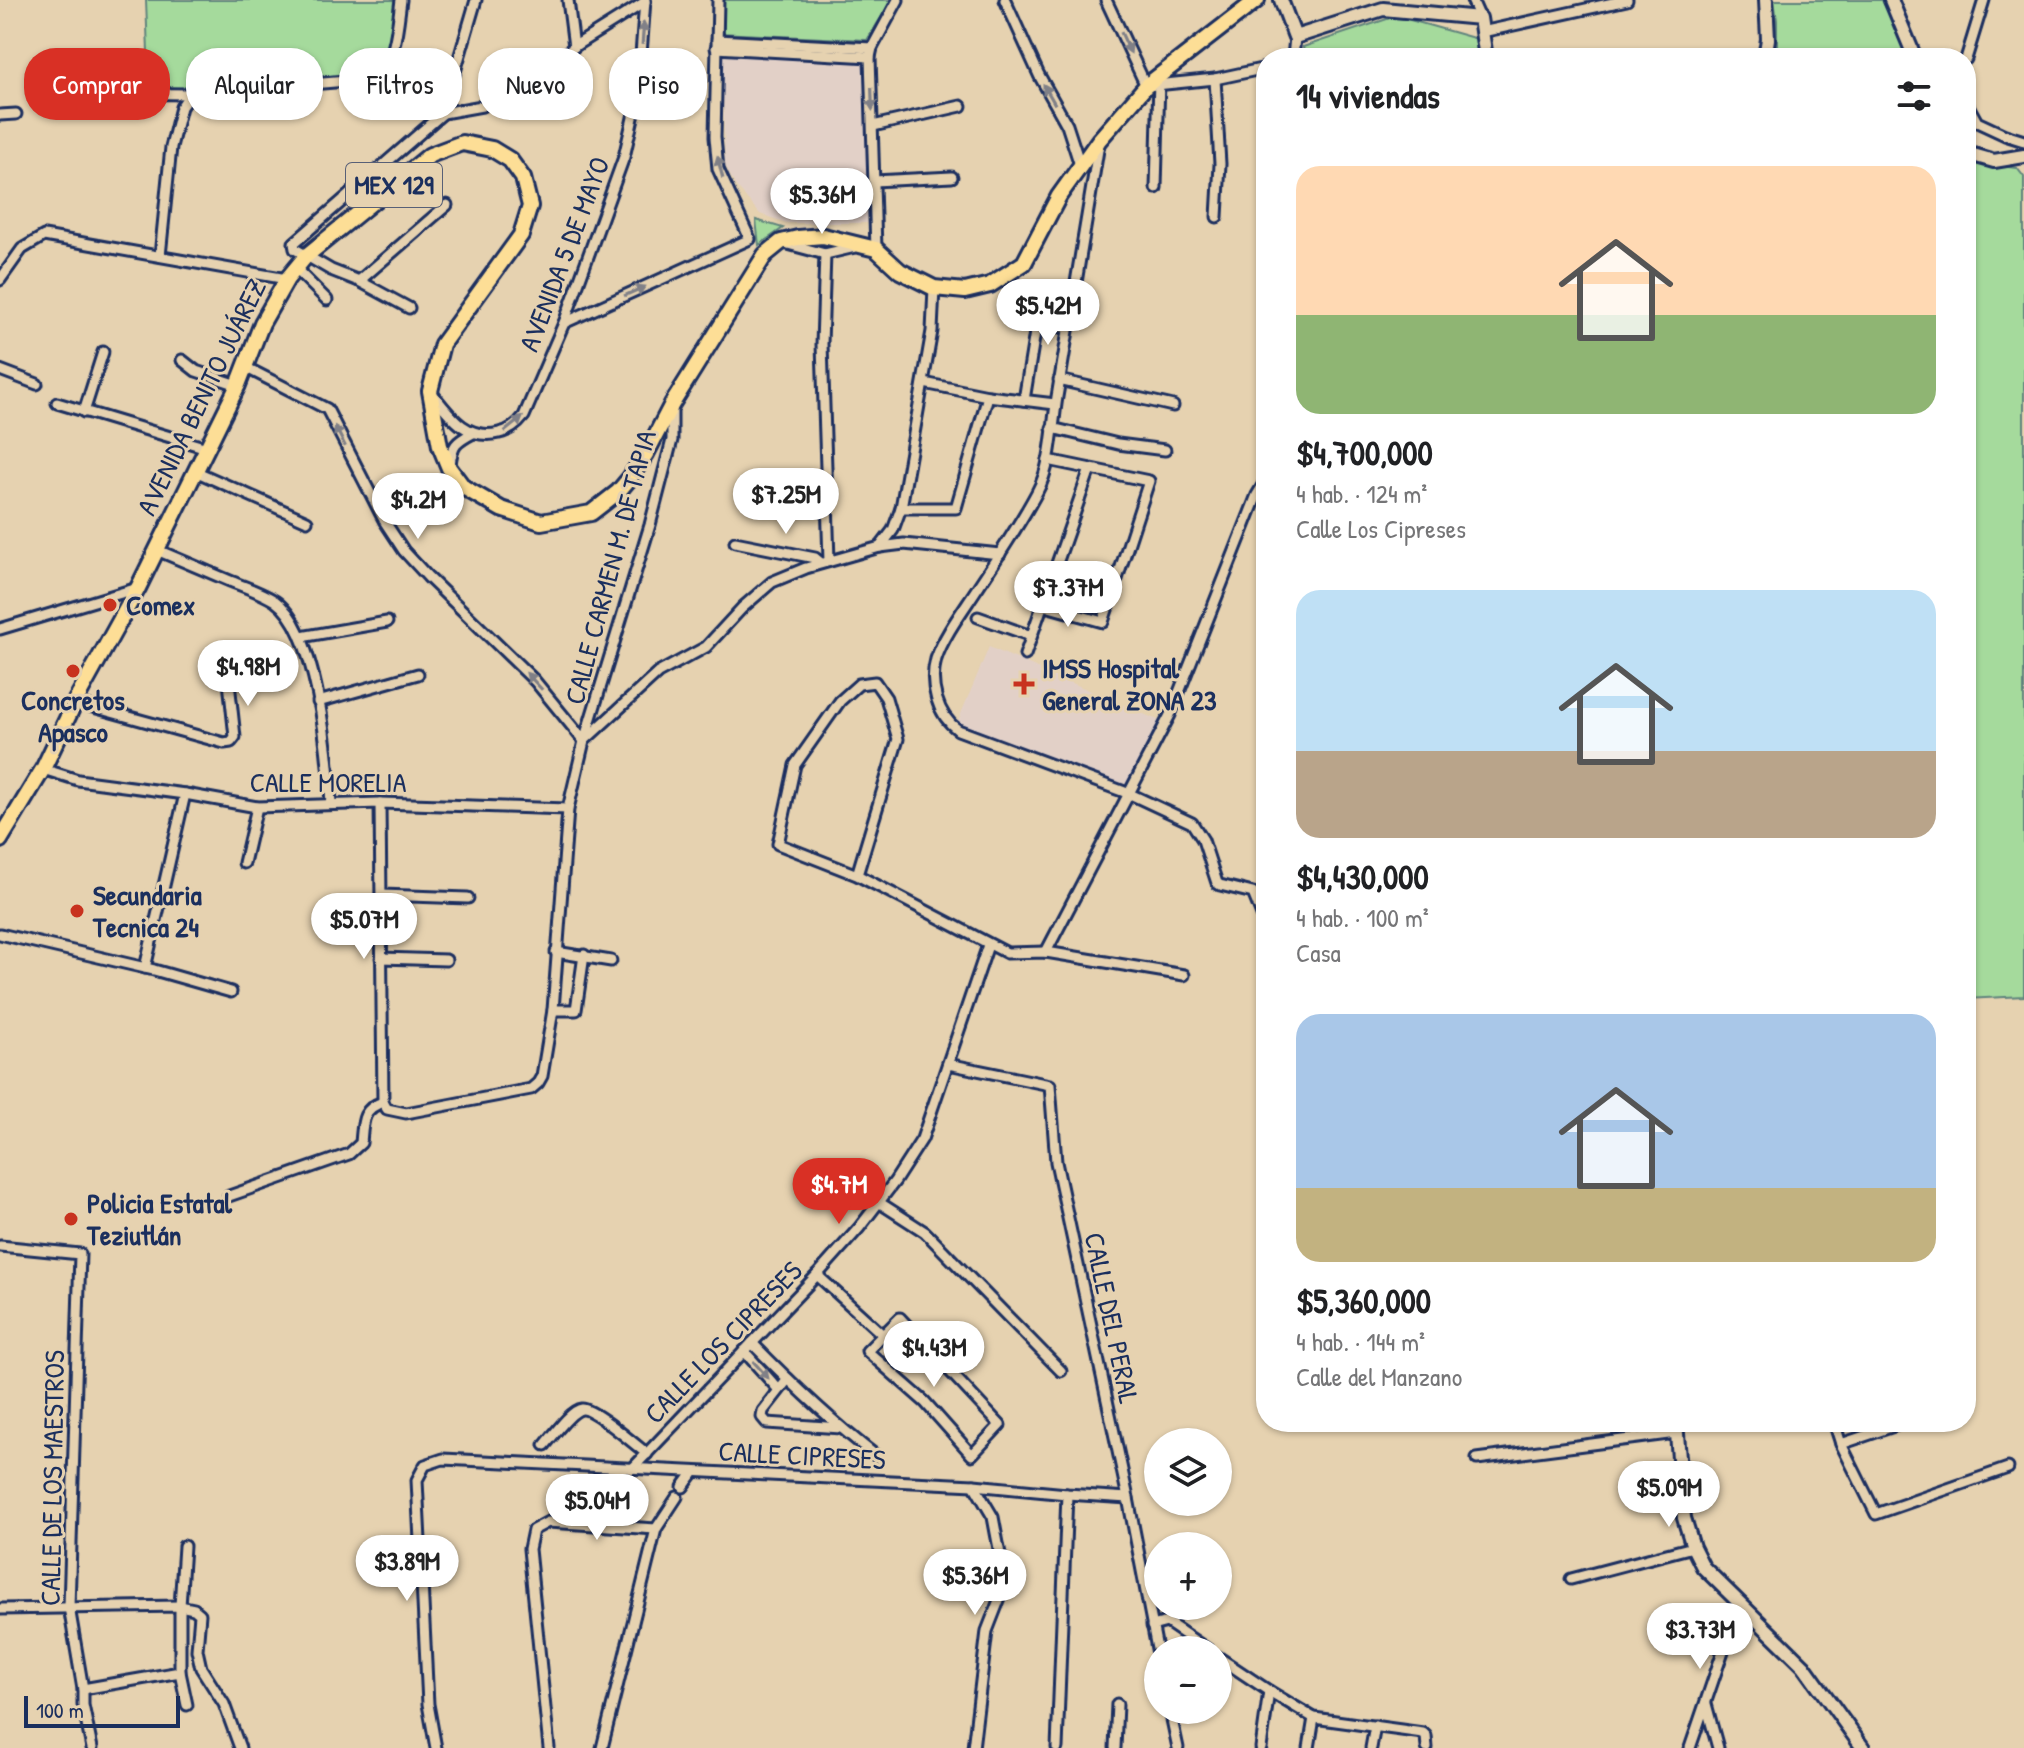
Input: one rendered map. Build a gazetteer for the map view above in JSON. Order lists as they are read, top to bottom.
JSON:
{
  "streets": {
    "main road": ["MEX 129", "AVENIDA BENITO JUÁREZ"],
    "street": [
      "AVENIDA 5 DE MAYO",
      "CALLE CARMEN M. DE TAPIA",
      "CALLE MORELIA",
      "CALLE DEL PERAL",
      "CALLE LOS CIPRESES",
      "CALLE CIPRESES",
      "CALLE DE LOS MAESTROS"
    ]
  },
  "crossings": [
    ["AVENIDA BENITO JUÁREZ", "CALLE CARMEN M. DE TAPIA"],
    ["AVENIDA BENITO JUÁREZ", "CALLE MORELIA"],
    ["CALLE CARMEN M. DE TAPIA", "CALLE MORELIA"],
    ["CALLE DEL PERAL", "CALLE LOS CIPRESES"],
    ["CALLE DEL PERAL", "CALLE CIPRESES"],
    ["CALLE LOS CIPRESES", "CALLE CIPRESES"]
  ],
  "one_way": ["AVENIDA 5 DE MAYO"],
  "places": {
    "other": [
      "Comex",
      "Concretos Apasco",
      "Secundaria Tecnica 24",
      "Policia Estatal Teziutlán"
    ],
    "health": ["IMSS Hospital General ZONA 23"]
  },
  "scale_bar": "100 m",
  "page": {
    "chip": [
      "Comprar",
      "Alquilar",
      "Filtros",
      "Nuevo",
      "Piso"
    ],
    "heading": "14 viviendas",
    "list": [
      {
        "name": "$4,700,000",
        "note": "4 hab. · 124 m² · Calle Los Cipreses"
      },
      {
        "name": "$4,430,000",
        "note": "4 hab. · 100 m² · Casa"
      },
      {
        "name": "$5,360,000",
        "note": "4 hab. · 144 m² · Calle del Manzano"
      }
    ],
    "price": [
      "$5.36M",
      "$5.42M",
      "$7.25M",
      "$4.2M",
      "$7.37M",
      "$4.98M",
      "$5.07M",
      "$4.7M",
      "$4.43M",
      "$5.09M",
      "$5.04M",
      "$3.89M",
      "$5.36M",
      "$3.73M"
    ],
    "map_buttons": ["+", "−"],
    "scale": "100 m"
  }
}
